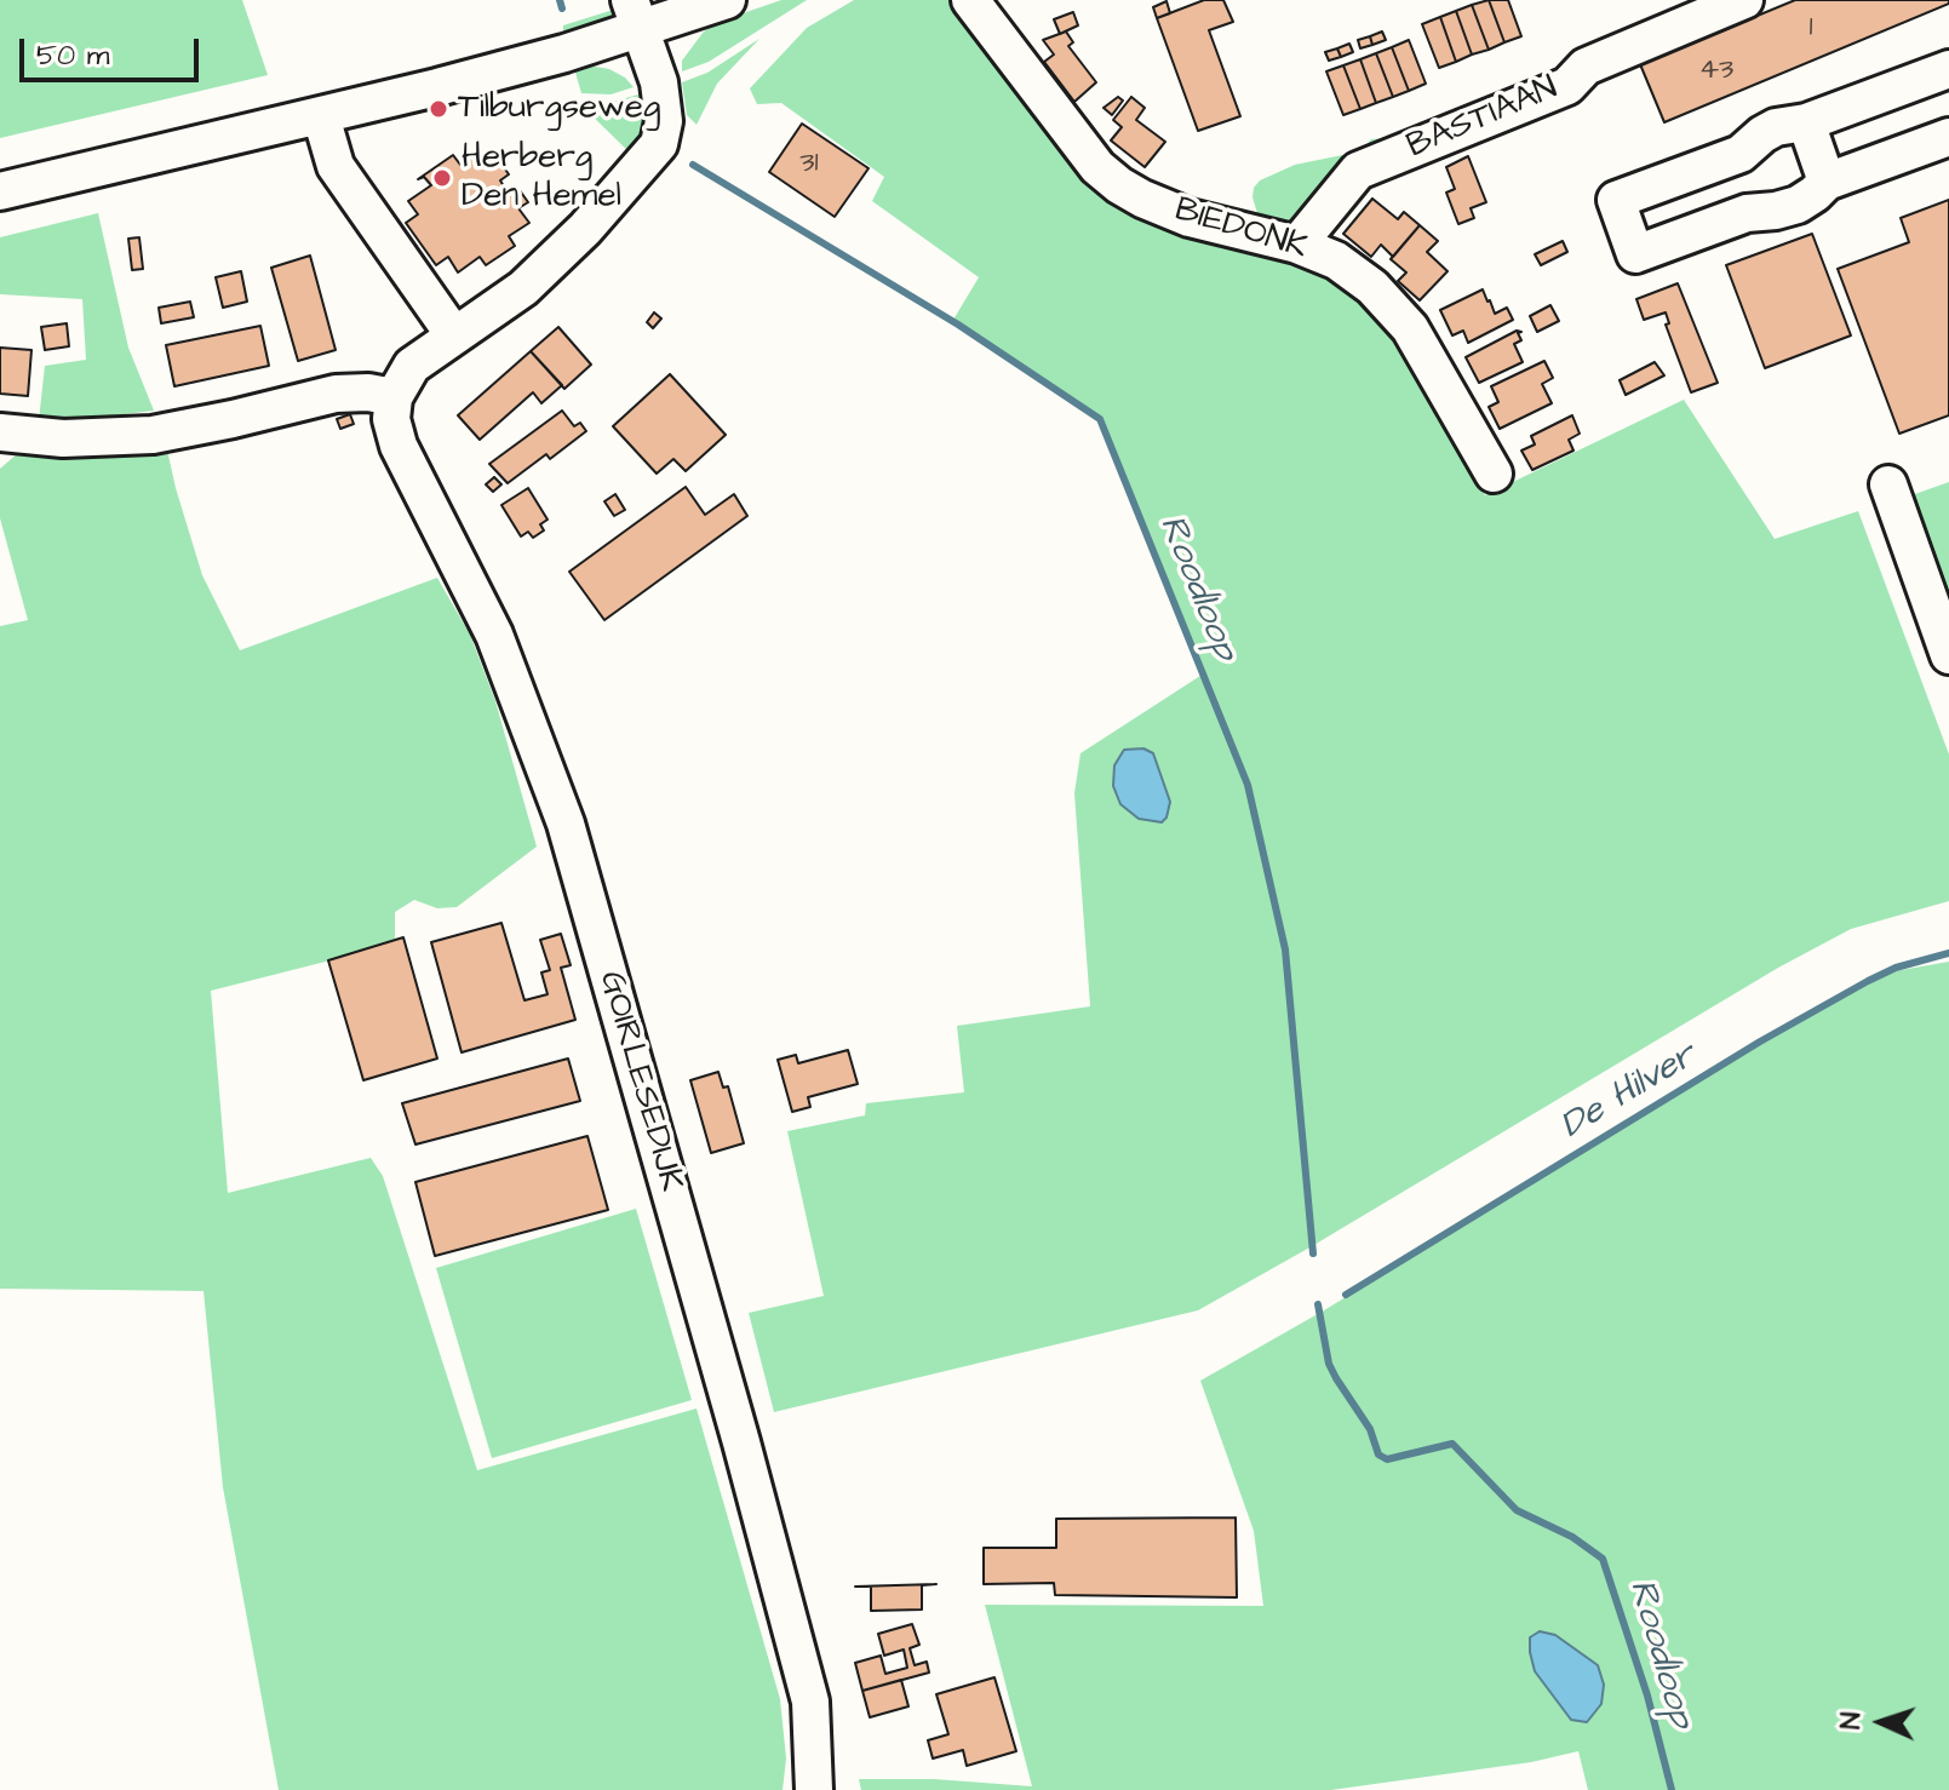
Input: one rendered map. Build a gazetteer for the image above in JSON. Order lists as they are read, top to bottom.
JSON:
{
  "streets": {
    "street": ["BASTIAAN", "BIEDONK", "GOIRLESEDIJK"]
  },
  "crossings": [
    ["BASTIAAN", "BIEDONK"]
  ],
  "water": ["Roodloop", "De Hilver"],
  "places": ["Tilburgseweg", "Herberg Den Hemel"],
  "house_numbers": ["1", "43", "31"],
  "scale_bar": "50 m",
  "north": "left"
}
